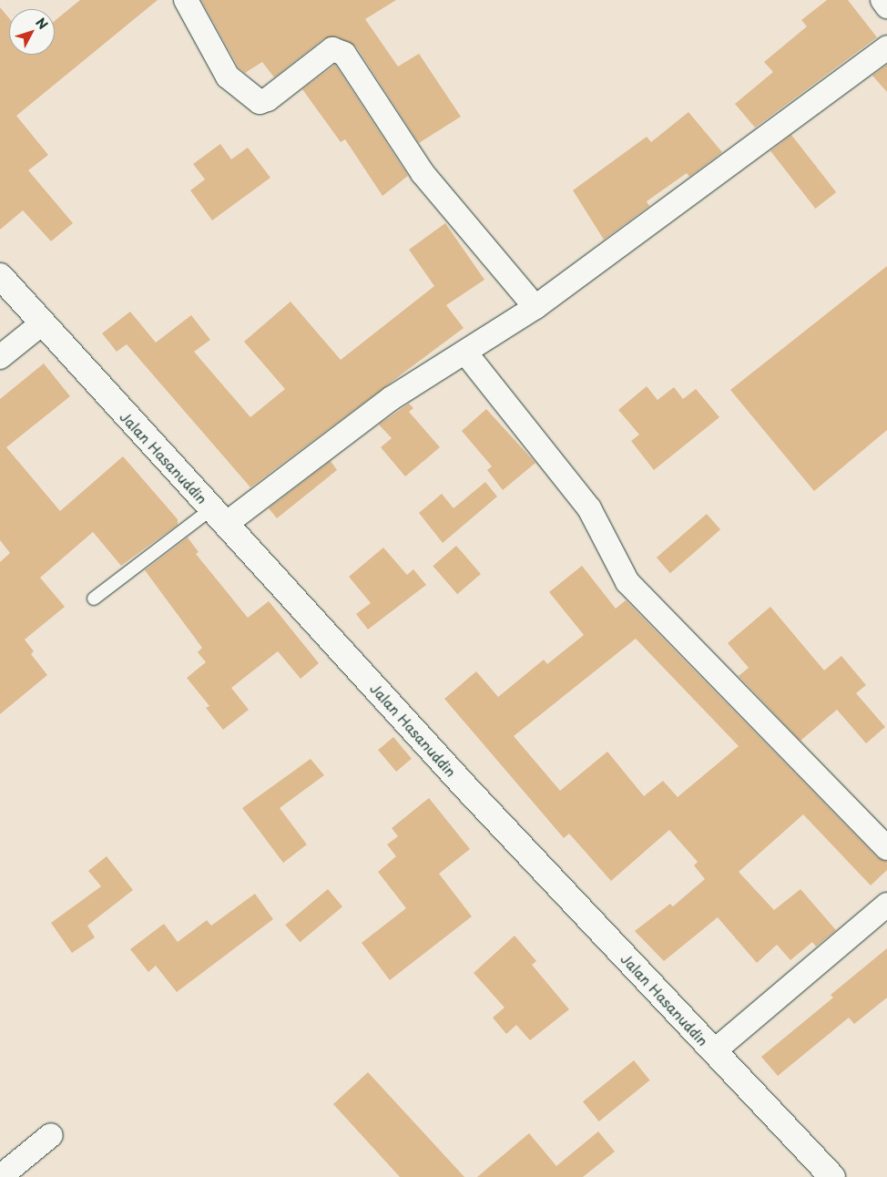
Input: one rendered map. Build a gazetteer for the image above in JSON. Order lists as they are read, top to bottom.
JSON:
{
  "streets": {
    "main road": ["Jalan Hasanuddin"]
  },
  "north": "top right"
}
